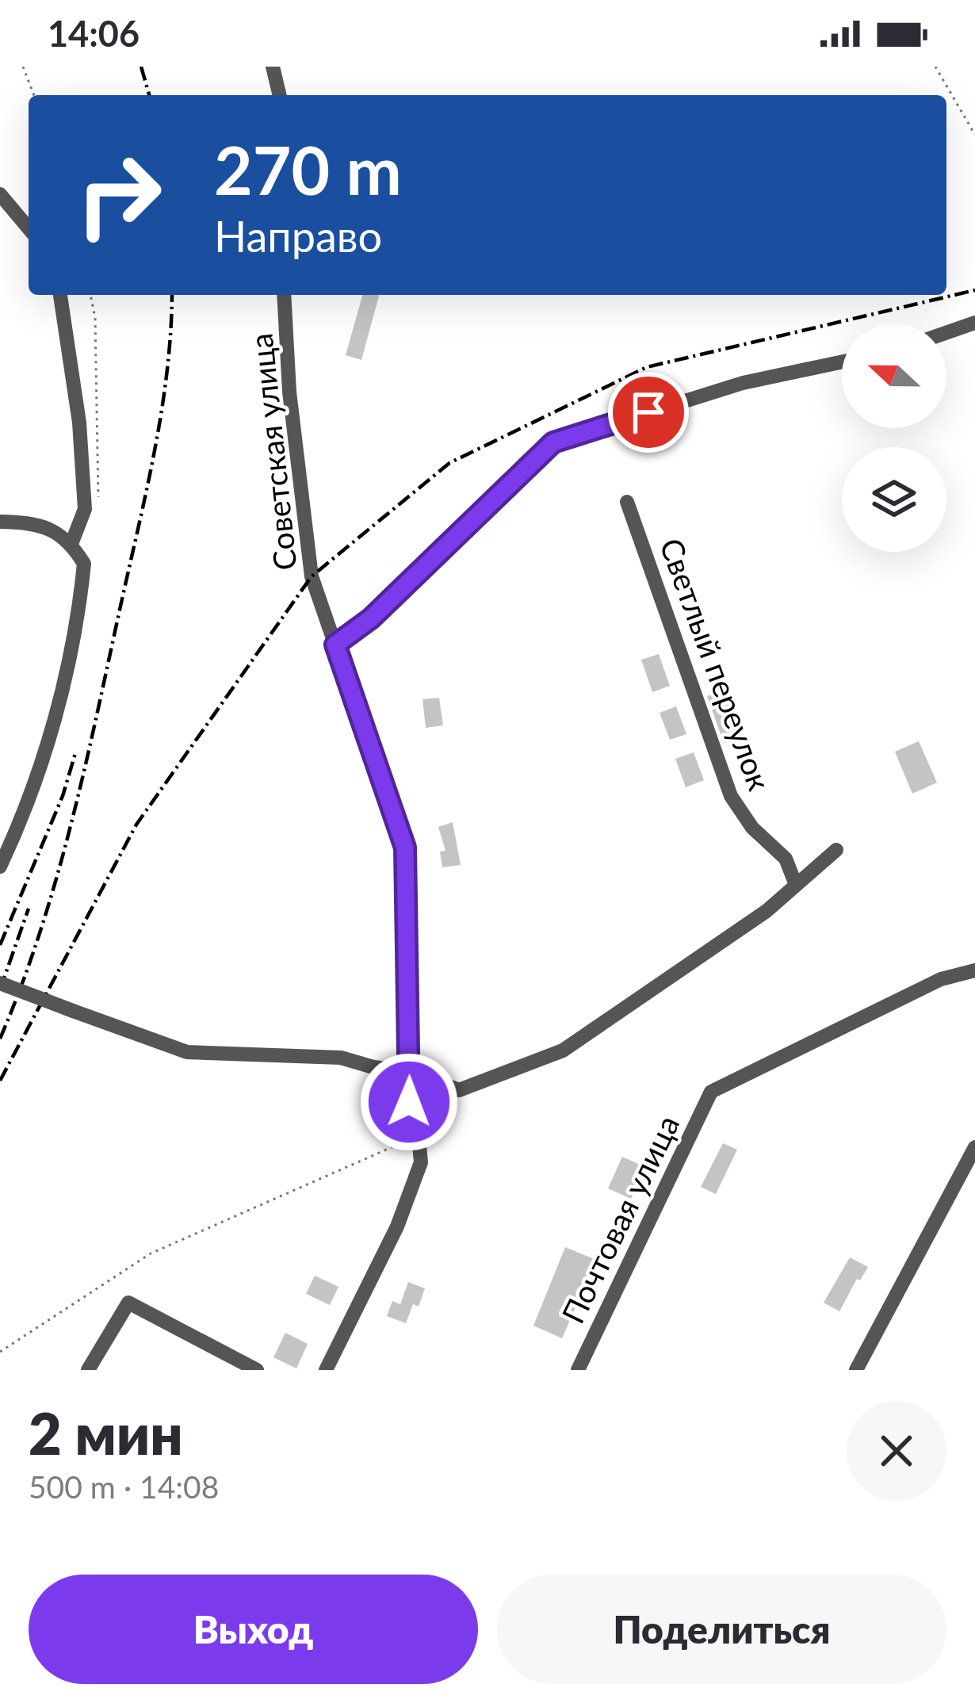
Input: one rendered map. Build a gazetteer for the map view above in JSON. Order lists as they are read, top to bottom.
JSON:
{
  "streets": {
    "street": ["Советская улица", "Светлый переулок", "Почтовая улица"]
  },
  "north": "left",
  "page": {
    "status": "14:06",
    "turn": ["270 m", "Направо"],
    "heading": ["2 мин", "500 m · 14:08"],
    "buttons": ["Выход", "Поделиться"]
  }
}
